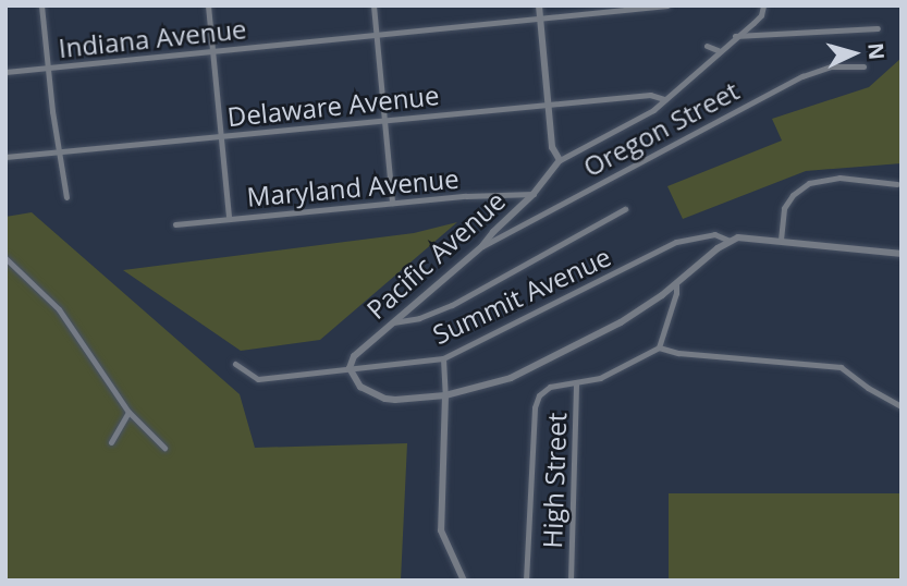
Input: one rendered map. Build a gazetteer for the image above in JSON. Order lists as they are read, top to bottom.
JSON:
{
  "streets": {
    "street": [
      "Indiana Avenue",
      "Delaware Avenue",
      "Oregon Street",
      "Maryland Avenue",
      "Pacific Avenue",
      "Summit Avenue",
      "High Street"
    ]
  },
  "crossings": [
    ["Delaware Avenue", "Pacific Avenue"],
    ["Oregon Street", "Pacific Avenue"],
    ["Maryland Avenue", "Pacific Avenue"],
    ["Pacific Avenue", "Summit Avenue"]
  ],
  "north": "right"
}
